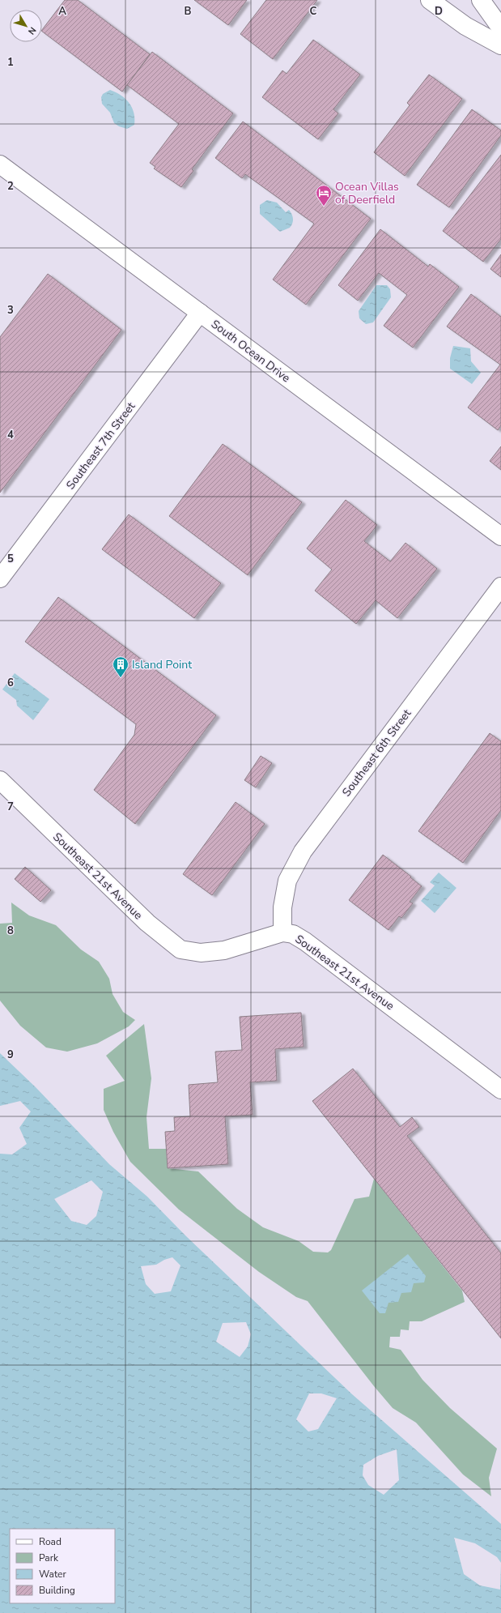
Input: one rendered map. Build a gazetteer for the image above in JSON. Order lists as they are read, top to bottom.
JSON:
{
  "streets": {
    "street": [
      "South Ocean Drive",
      "Southeast 7th Street",
      "Southeast 6th Street",
      "Southeast 21st Avenue"
    ]
  },
  "crossings": [
    ["South Ocean Drive", "Southeast 7th Street"],
    ["Southeast 6th Street", "Southeast 21st Avenue"]
  ],
  "places": {
    "hotel": ["Ocean Villas of Deerfield"],
    "building": ["Island Point"]
  },
  "legend": [
    "Road",
    "Park",
    "Water",
    "Building"
  ],
  "north": "bottom right",
  "grid": {
    "columns": [
      "A",
      "B",
      "C",
      "D"
    ],
    "rows": [
      "1",
      "2",
      "3",
      "4",
      "5",
      "6",
      "7",
      "8",
      "9"
    ]
  }
}
